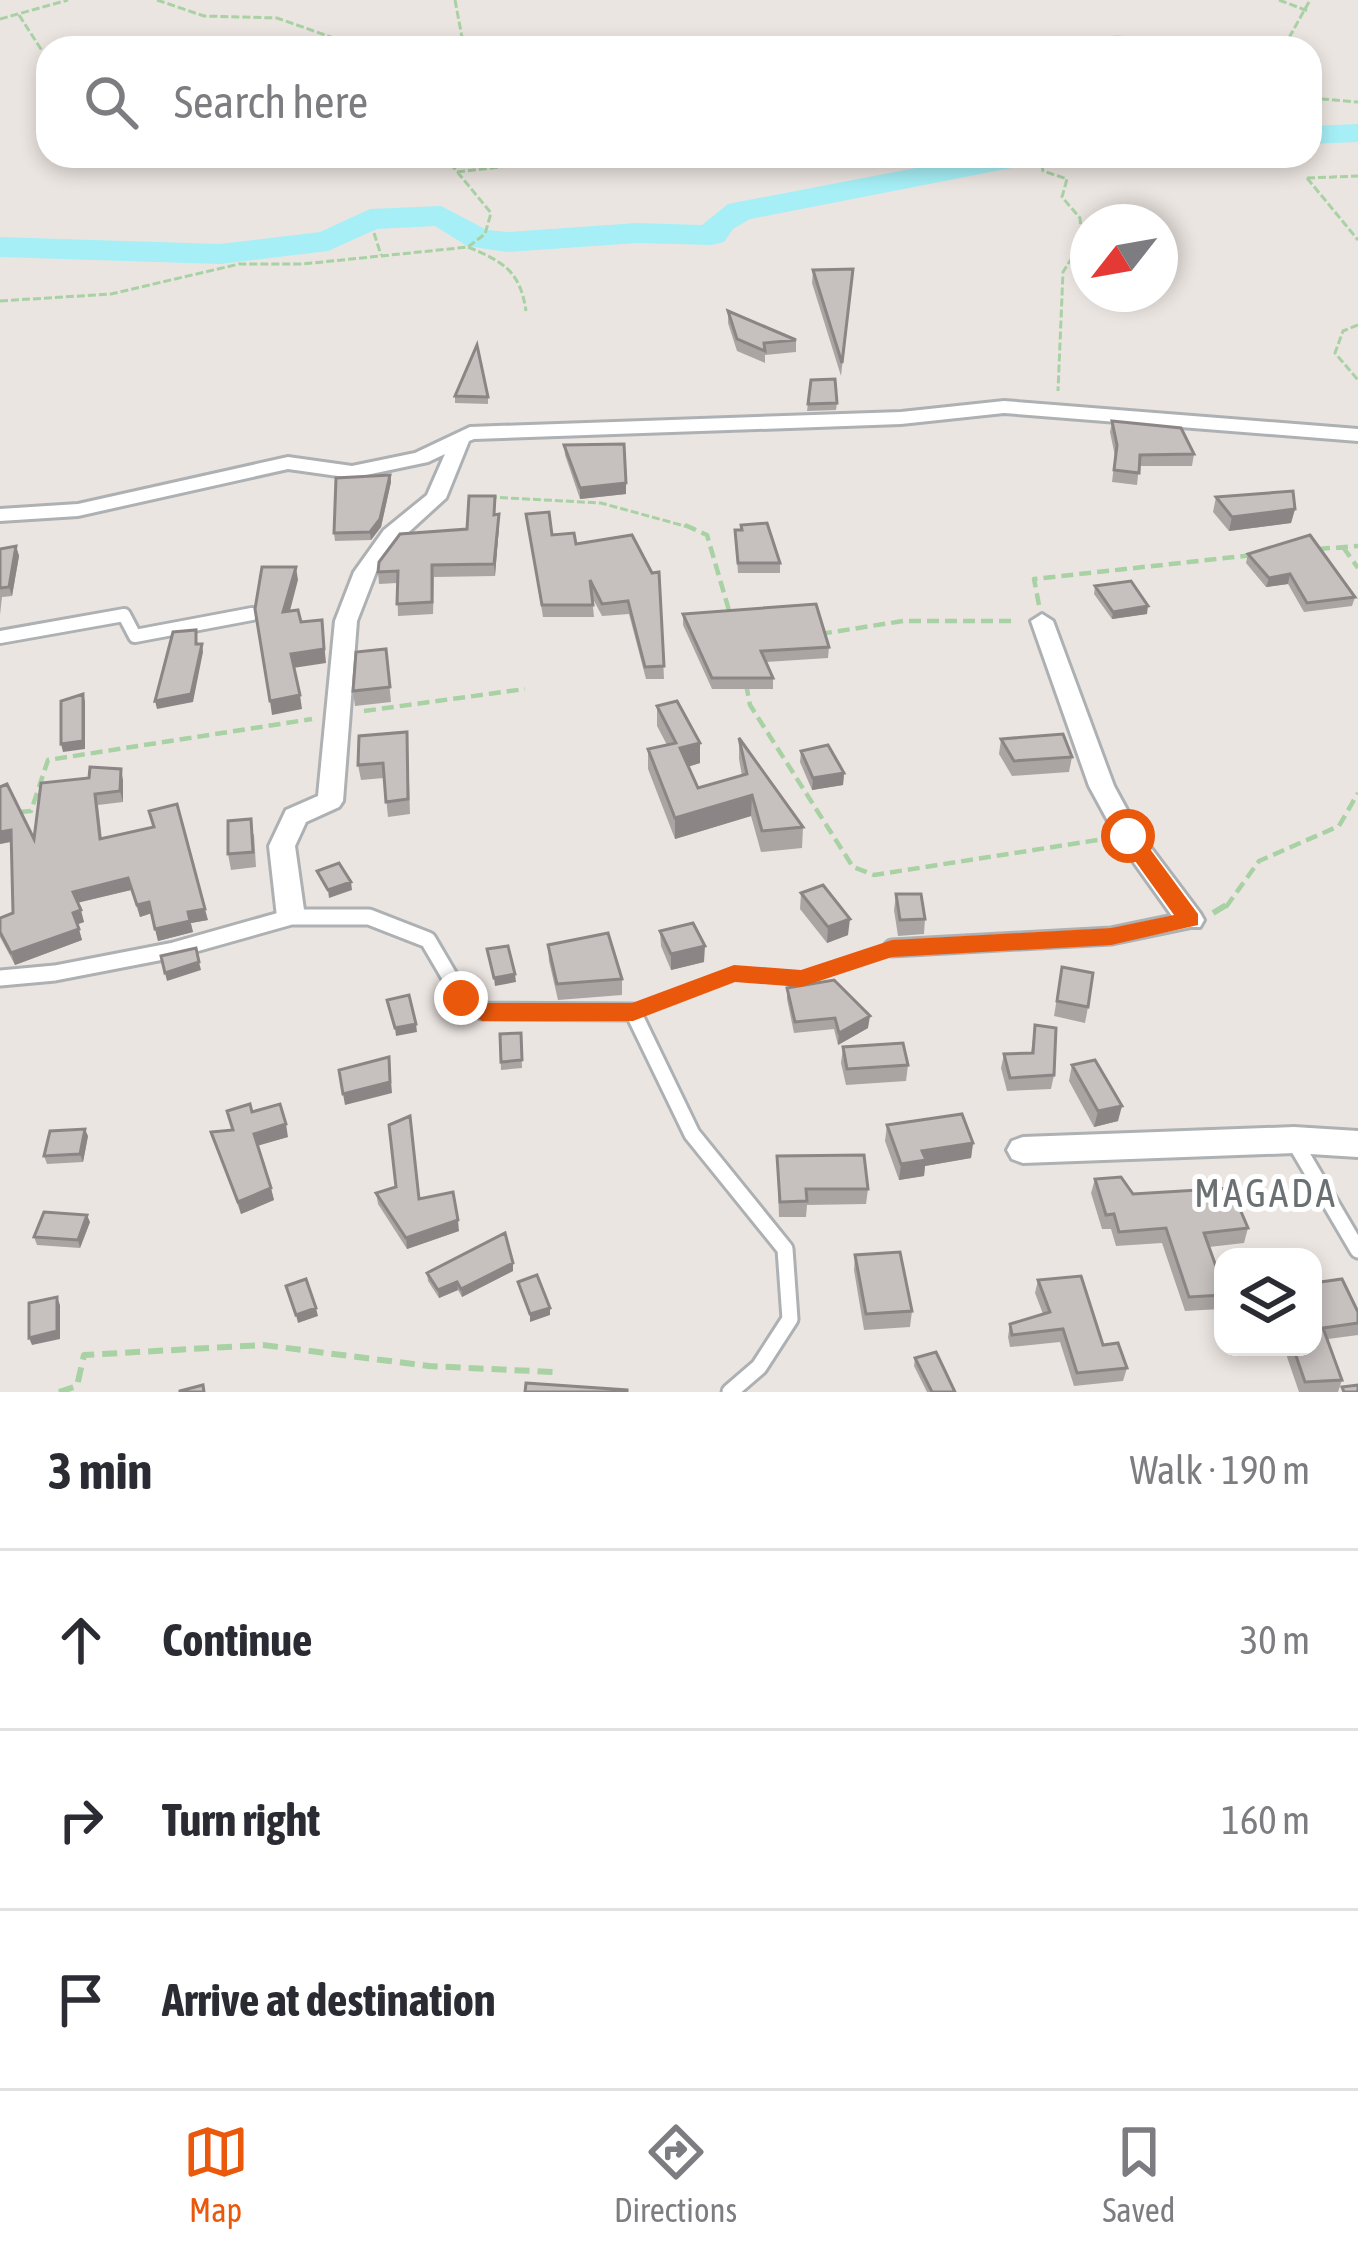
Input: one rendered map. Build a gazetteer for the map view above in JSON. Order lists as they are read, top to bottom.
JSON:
{
  "districts": ["MAGADA"],
  "north": "bottom left",
  "page": {
    "search": "Search here",
    "heading": ["3 min", "Walk · 190 m"],
    "list": [
      ["Continue", "30 m"],
      ["Turn right", "160 m"],
      "Arrive at destination"
    ],
    "nav": ["Map", "Directions", "Saved"]
  }
}
